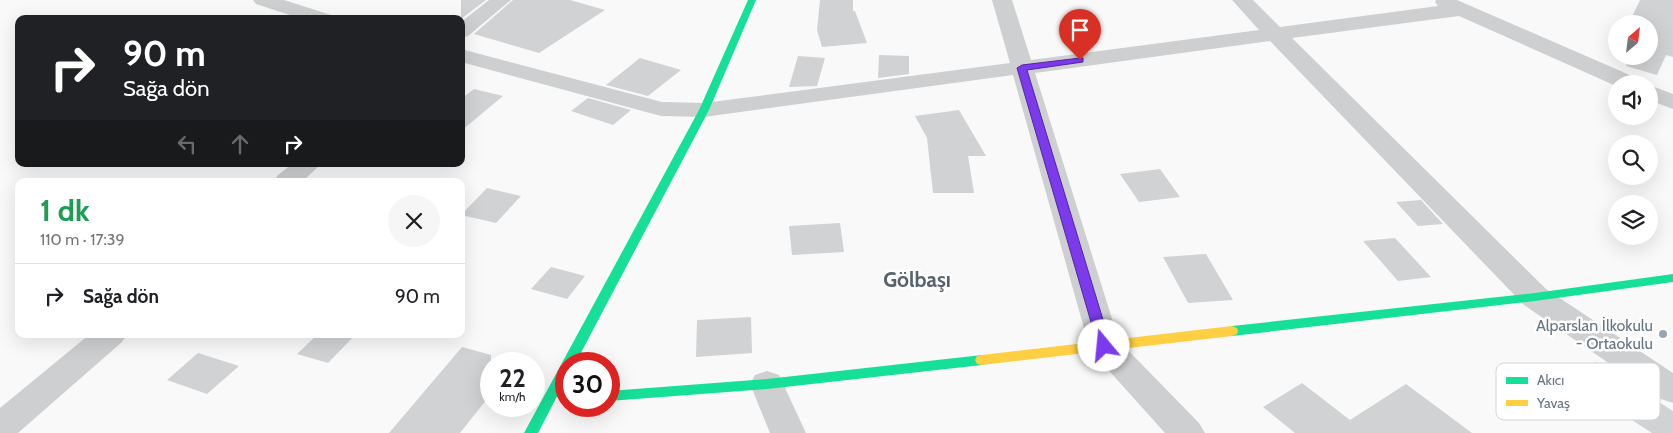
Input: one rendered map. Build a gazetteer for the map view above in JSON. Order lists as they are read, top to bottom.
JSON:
{
  "districts": ["Gölbaşı"],
  "places": ["Alparslan İlkokulu - Ortaokulu"],
  "legend": ["Akıcı", "Yavaş"],
  "north": "top right",
  "page": {
    "turn": ["90 m", "Sağa dön"],
    "heading": ["1 dk", "110 m · 17:39"],
    "list": [
      {
        "name": "Sağa dön",
        "value": "90 m"
      }
    ],
    "speed": "22 km/h",
    "limit": "30"
  }
}
